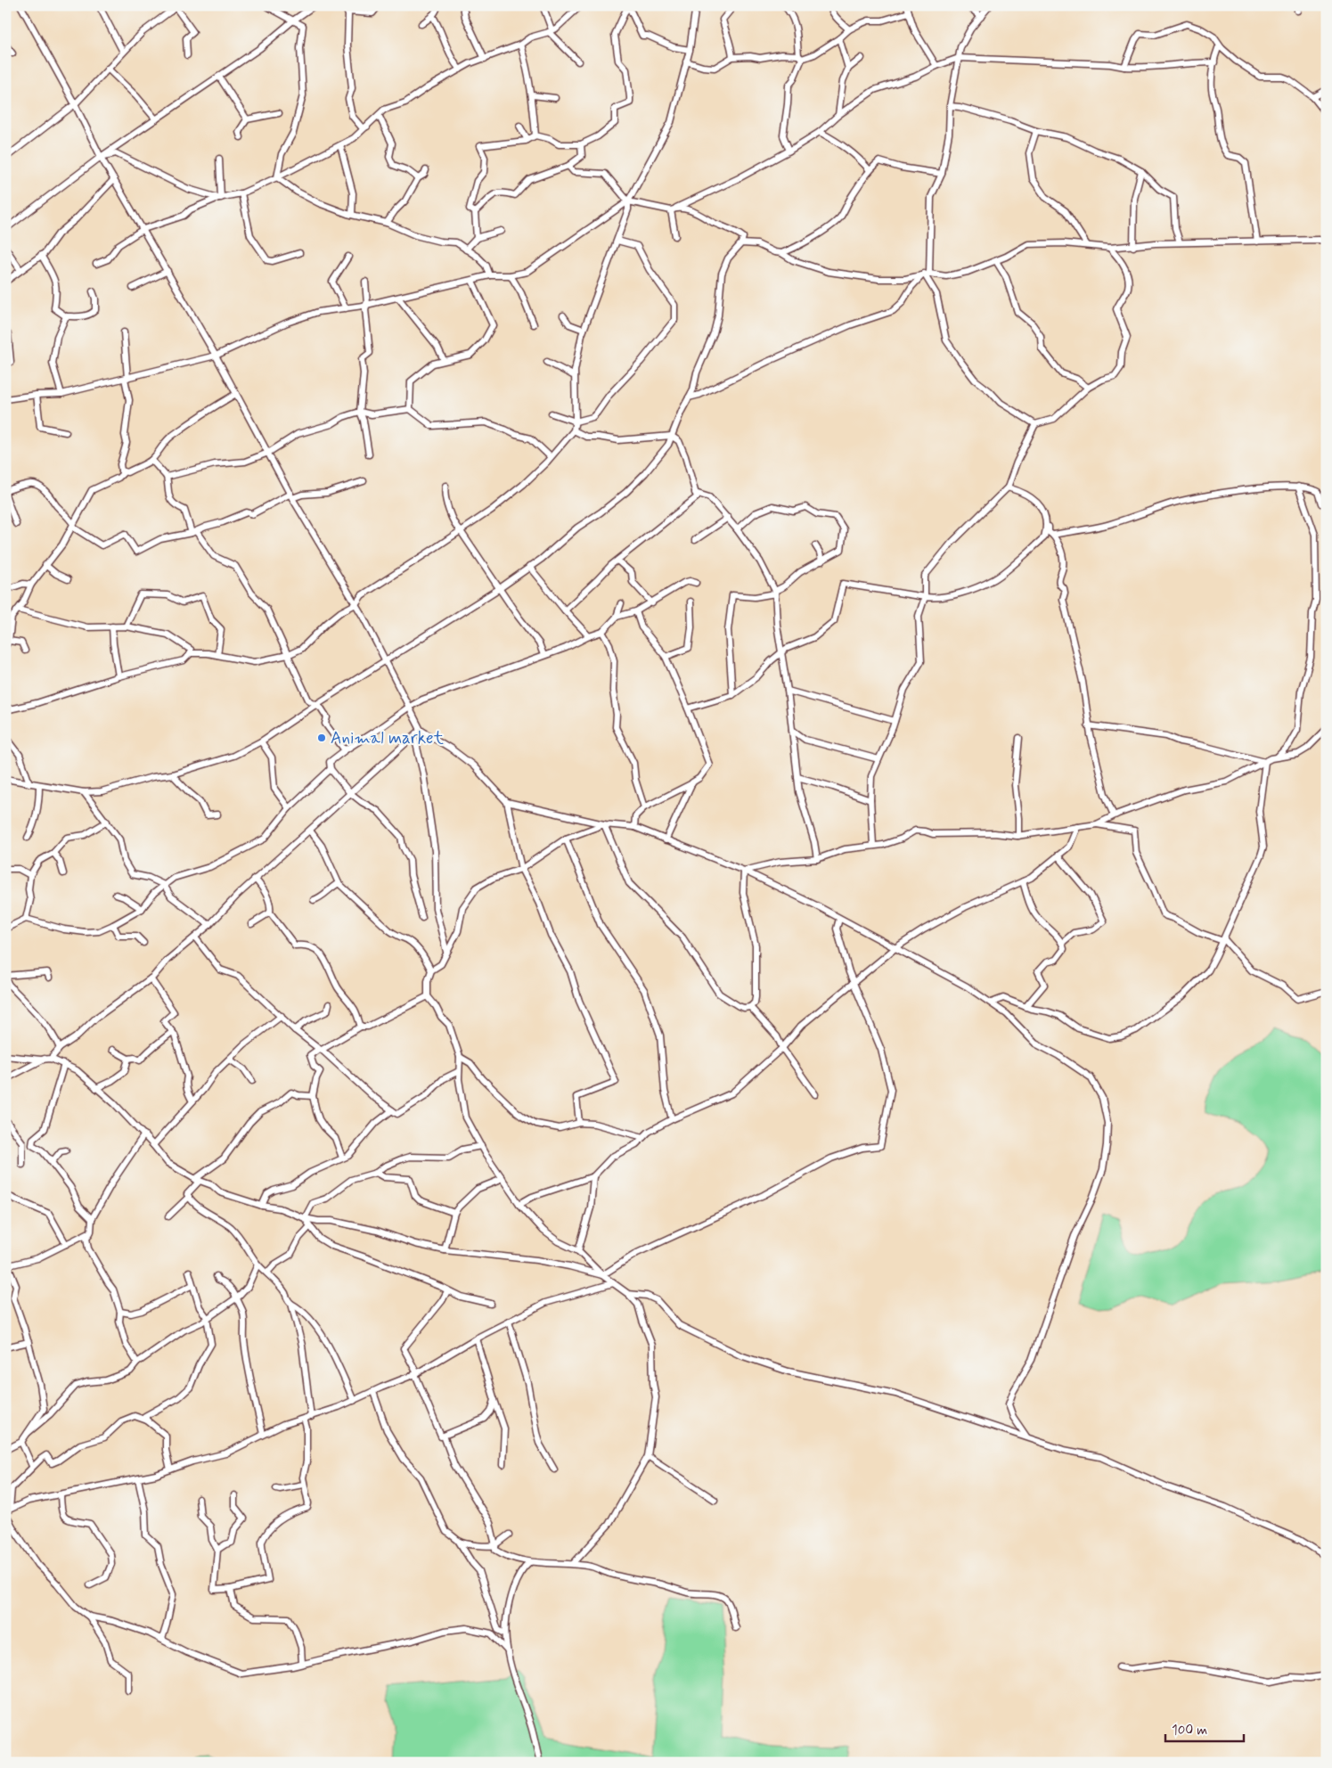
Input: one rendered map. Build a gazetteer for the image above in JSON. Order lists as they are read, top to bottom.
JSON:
{
  "places": ["Animal market"],
  "scale_bar": "100 m"
}
